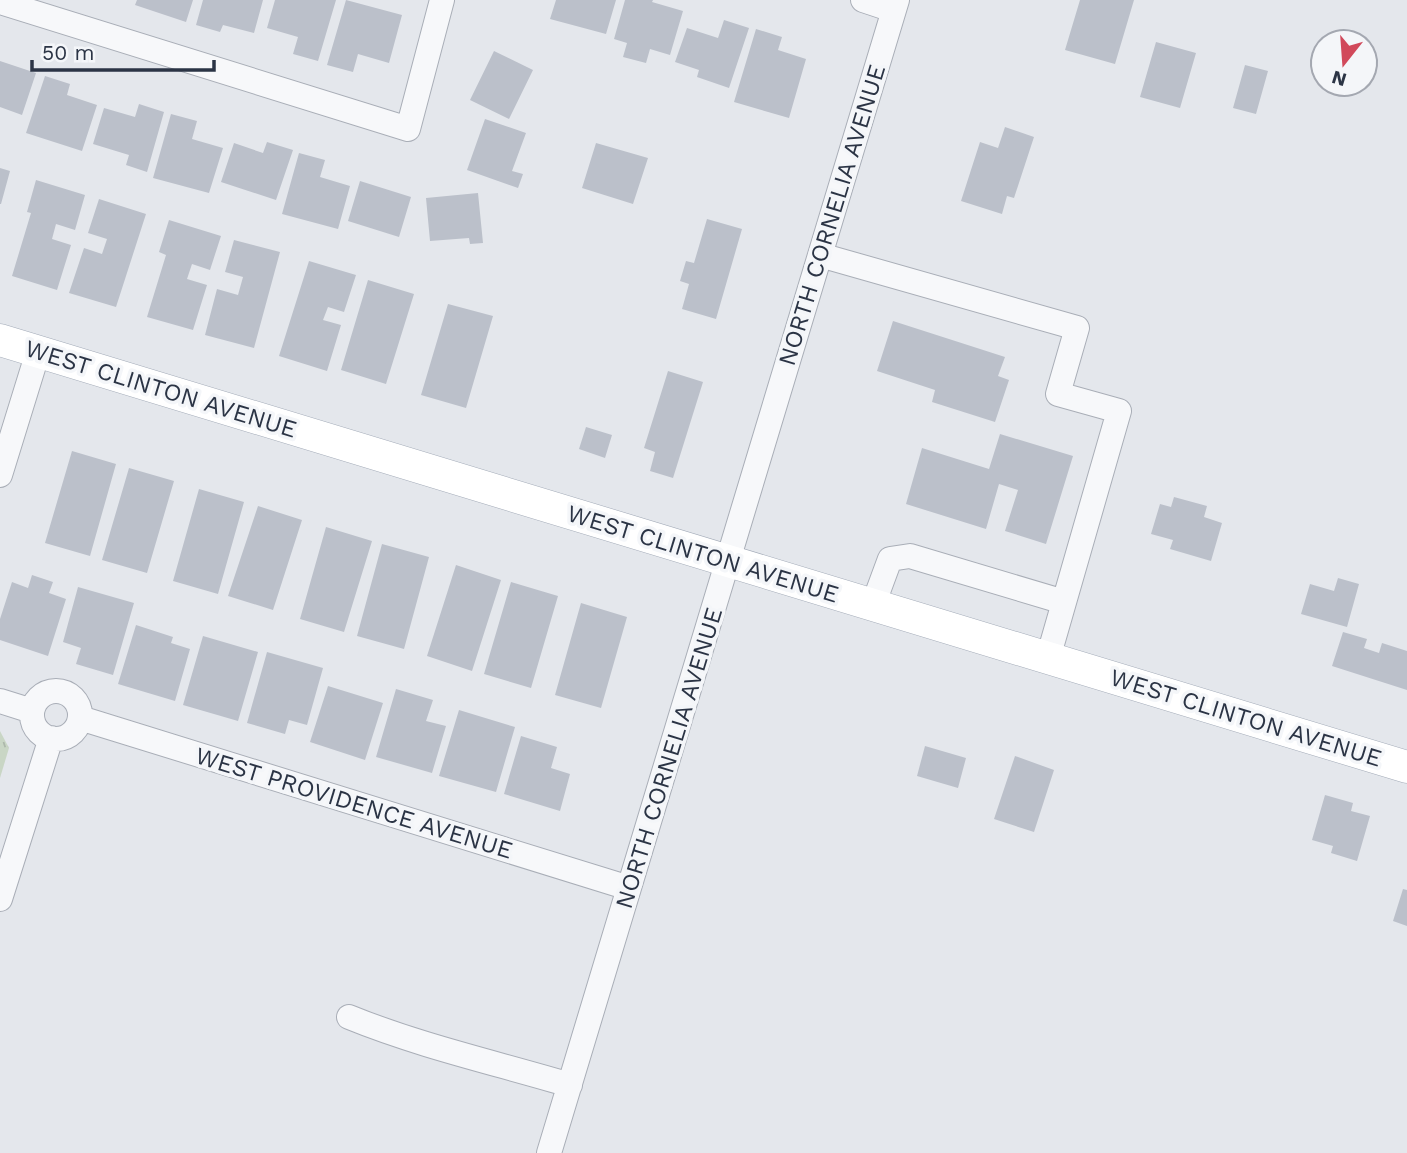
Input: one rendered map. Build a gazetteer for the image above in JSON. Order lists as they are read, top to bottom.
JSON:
{
  "streets": {
    "main road": ["WEST CLINTON AVENUE"],
    "street": ["NORTH CORNELIA AVENUE", "WEST PROVIDENCE AVENUE"]
  },
  "crossings": [
    ["NORTH CORNELIA AVENUE", "WEST CLINTON AVENUE"],
    ["NORTH CORNELIA AVENUE", "WEST PROVIDENCE AVENUE"]
  ],
  "scale_bar": "50 m",
  "north": "bottom"
}
